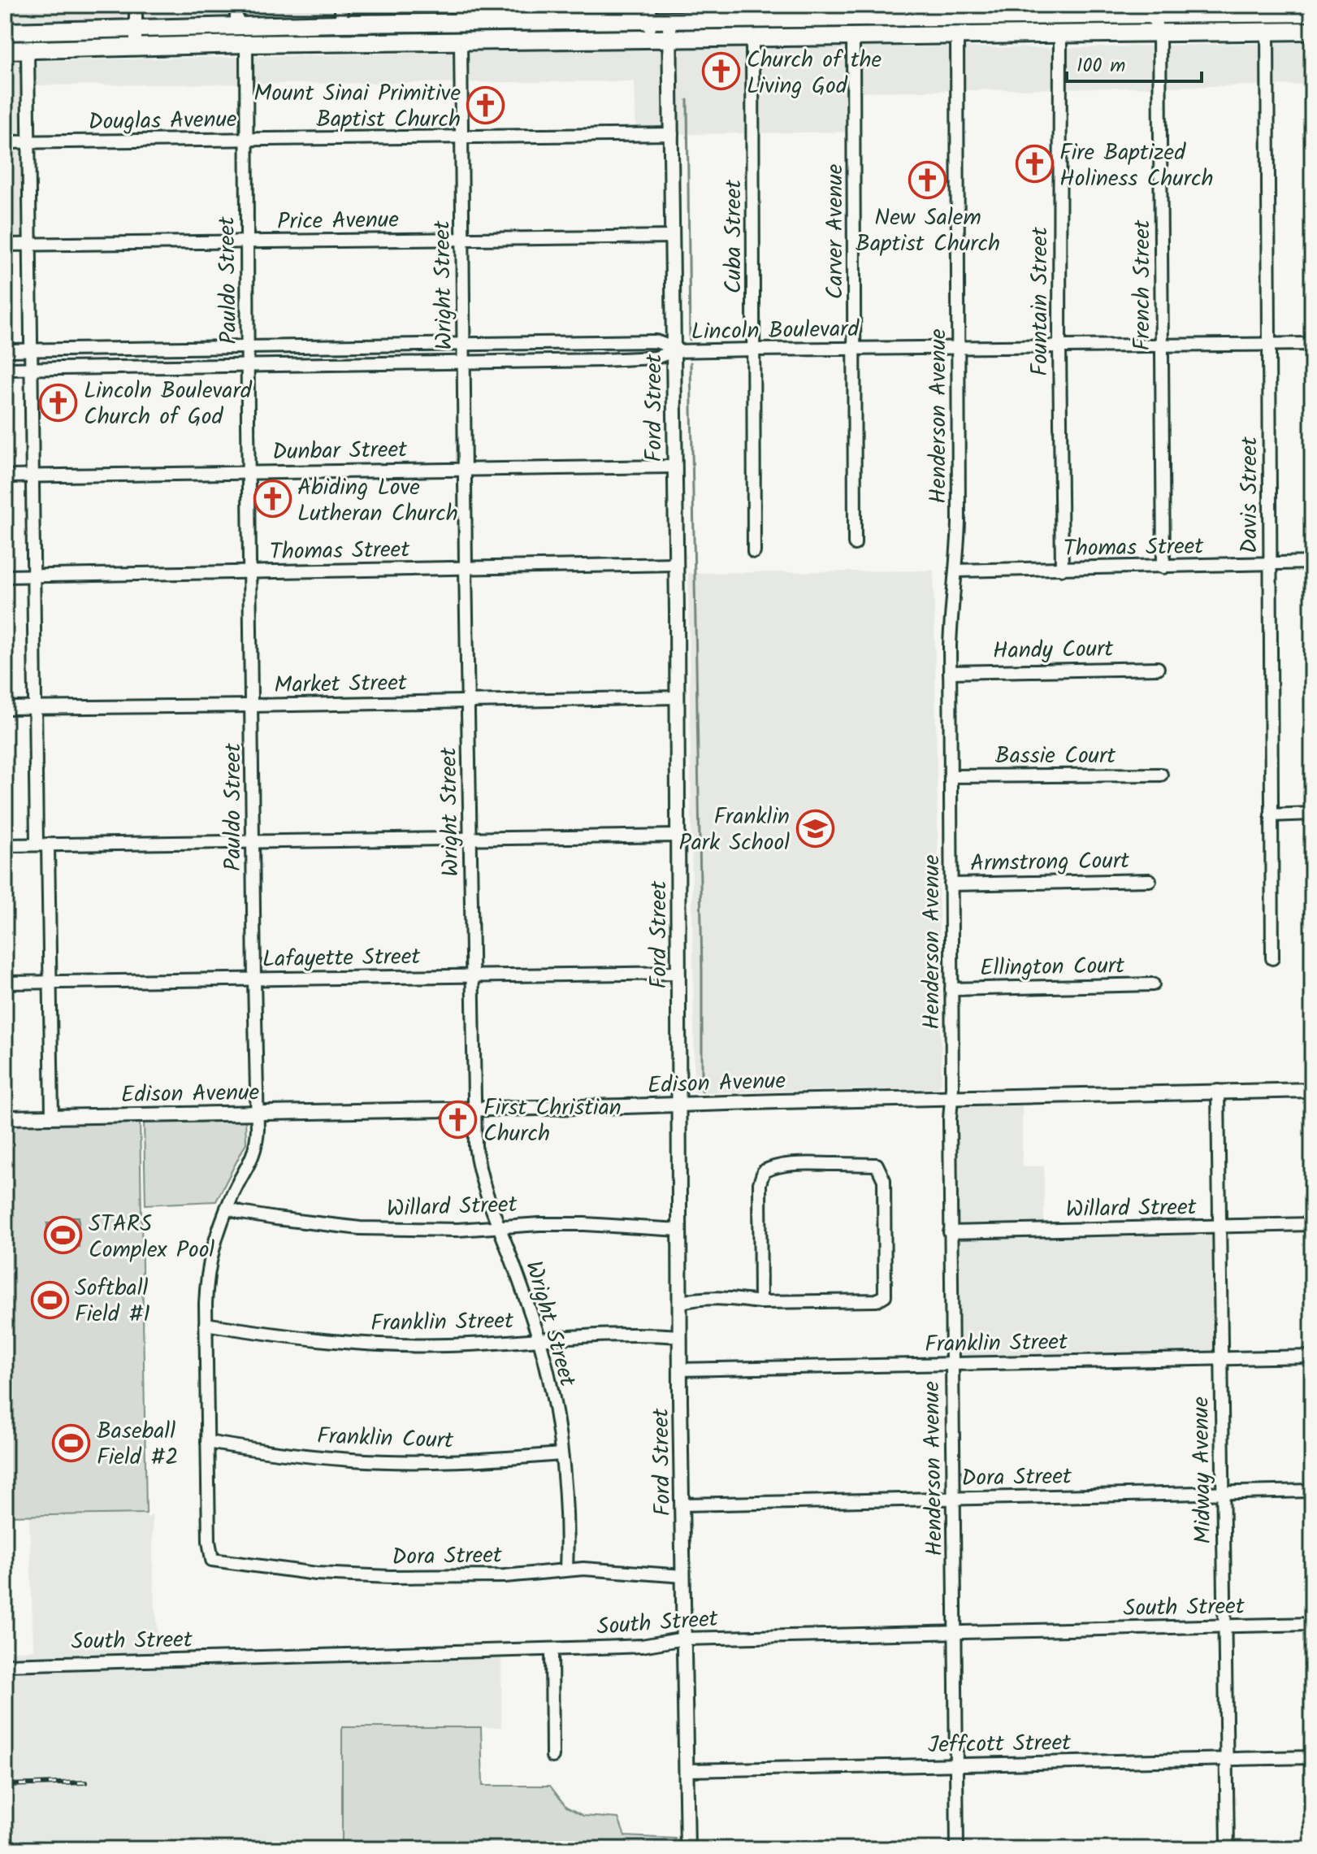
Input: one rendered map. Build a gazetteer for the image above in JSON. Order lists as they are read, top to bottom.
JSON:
{
  "streets": {
    "street": [
      "Douglas Avenue",
      "Price Avenue",
      "Carver Avenue",
      "Cuba Street",
      "Pauldo Street",
      "Wright Street",
      "French Street",
      "Fountain Street",
      "Lincoln Boulevard",
      "Ford Street",
      "Henderson Avenue",
      "Dunbar Street",
      "Davis Street",
      "Thomas Street",
      "Handy Court",
      "Market Street",
      "Bassie Court",
      "Armstrong Court",
      "Lafayette Street",
      "Ellington Court",
      "Edison Avenue",
      "Willard Street",
      "Franklin Street",
      "Franklin Court",
      "Midway Avenue",
      "Dora Street",
      "South Street",
      "Jeffcott Street"
    ]
  },
  "crossings": [
    ["Douglas Avenue", "Pauldo Street"],
    ["Douglas Avenue", "Wright Street"],
    ["Douglas Avenue", "Ford Street"],
    ["Price Avenue", "Pauldo Street"],
    ["Price Avenue", "Wright Street"],
    ["Price Avenue", "Ford Street"],
    ["Carver Avenue", "Lincoln Boulevard"],
    ["Cuba Street", "Lincoln Boulevard"],
    ["Pauldo Street", "Lincoln Boulevard"],
    ["Pauldo Street", "Dunbar Street"],
    ["Pauldo Street", "Thomas Street"],
    ["Pauldo Street", "Market Street"],
    ["Pauldo Street", "Lafayette Street"],
    ["Pauldo Street", "Edison Avenue"],
    ["Pauldo Street", "Willard Street"],
    ["Pauldo Street", "Franklin Street"],
    ["Pauldo Street", "Franklin Court"],
    ["Pauldo Street", "Dora Street"],
    ["Wright Street", "Lincoln Boulevard"],
    ["Wright Street", "Dunbar Street"],
    ["Wright Street", "Thomas Street"],
    ["Wright Street", "Market Street"],
    ["Wright Street", "Lafayette Street"],
    ["Wright Street", "Edison Avenue"],
    ["Wright Street", "Willard Street"],
    ["Wright Street", "Franklin Street"],
    ["Wright Street", "Franklin Court"],
    ["Wright Street", "Dora Street"],
    ["French Street", "Lincoln Boulevard"],
    ["French Street", "Thomas Street"],
    ["Fountain Street", "Lincoln Boulevard"],
    ["Fountain Street", "Thomas Street"],
    ["Lincoln Boulevard", "Ford Street"],
    ["Lincoln Boulevard", "Henderson Avenue"],
    ["Lincoln Boulevard", "Davis Street"],
    ["Ford Street", "Dunbar Street"],
    ["Ford Street", "Thomas Street"],
    ["Ford Street", "Market Street"],
    ["Ford Street", "Lafayette Street"],
    ["Ford Street", "Edison Avenue"],
    ["Ford Street", "Willard Street"],
    ["Ford Street", "Franklin Street"],
    ["Ford Street", "Dora Street"],
    ["Ford Street", "South Street"],
    ["Ford Street", "Jeffcott Street"],
    ["Henderson Avenue", "Thomas Street"],
    ["Henderson Avenue", "Handy Court"],
    ["Henderson Avenue", "Bassie Court"],
    ["Henderson Avenue", "Armstrong Court"],
    ["Henderson Avenue", "Ellington Court"],
    ["Henderson Avenue", "Edison Avenue"],
    ["Henderson Avenue", "Willard Street"],
    ["Henderson Avenue", "Franklin Street"],
    ["Henderson Avenue", "Dora Street"],
    ["Henderson Avenue", "South Street"],
    ["Henderson Avenue", "Jeffcott Street"],
    ["Davis Street", "Thomas Street"],
    ["Edison Avenue", "Midway Avenue"],
    ["Willard Street", "Midway Avenue"],
    ["Franklin Street", "Midway Avenue"],
    ["Midway Avenue", "Dora Street"],
    ["Midway Avenue", "South Street"],
    ["Midway Avenue", "Jeffcott Street"]
  ],
  "places": {
    "church": [
      "Church of the Living God",
      "Mount Sinai Primitive Baptist Church",
      "Fire Baptized Holiness Church",
      "New Salem Baptist Church",
      "Lincoln Boulevard Church of God",
      "Abiding Love Lutheran Church",
      "First Christian Church"
    ],
    "school or university": ["Franklin Park School"],
    "sports": ["STARS Complex Pool", "Softball Field #1", "Baseball Field #2"]
  },
  "scale_bar": "100 m"
}
